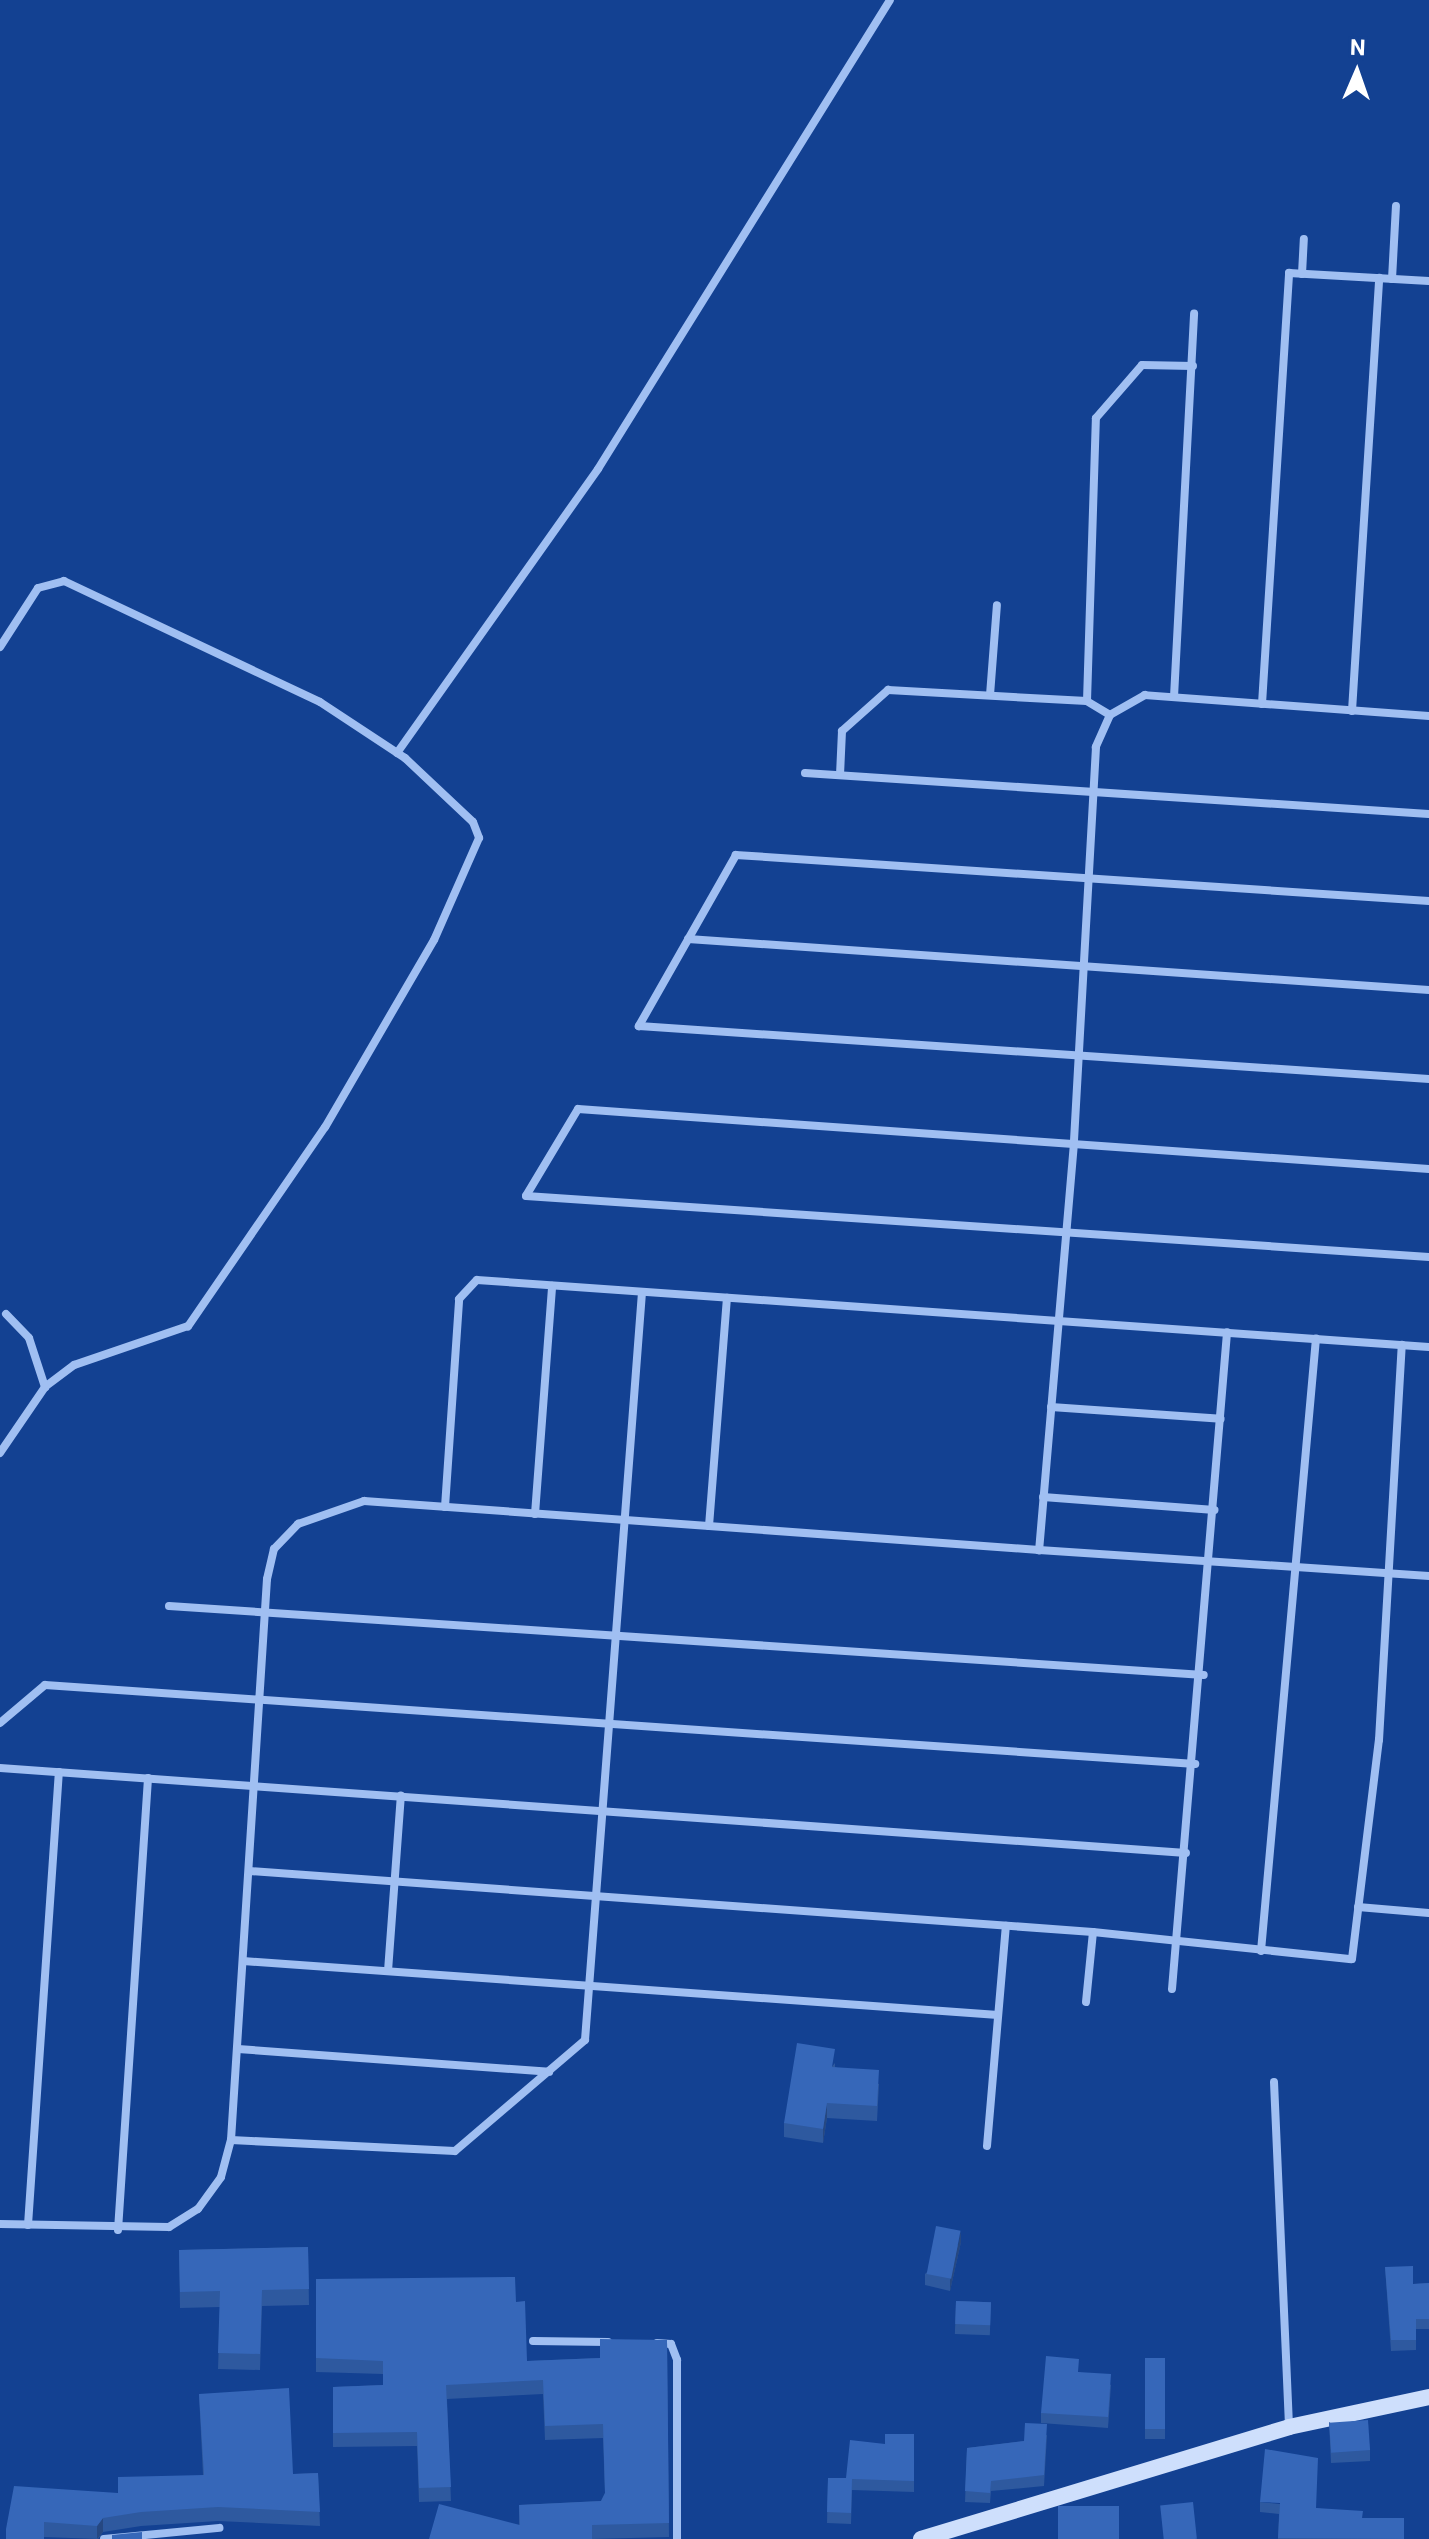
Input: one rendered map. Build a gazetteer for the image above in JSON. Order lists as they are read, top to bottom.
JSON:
{
  "north": "top"
}
